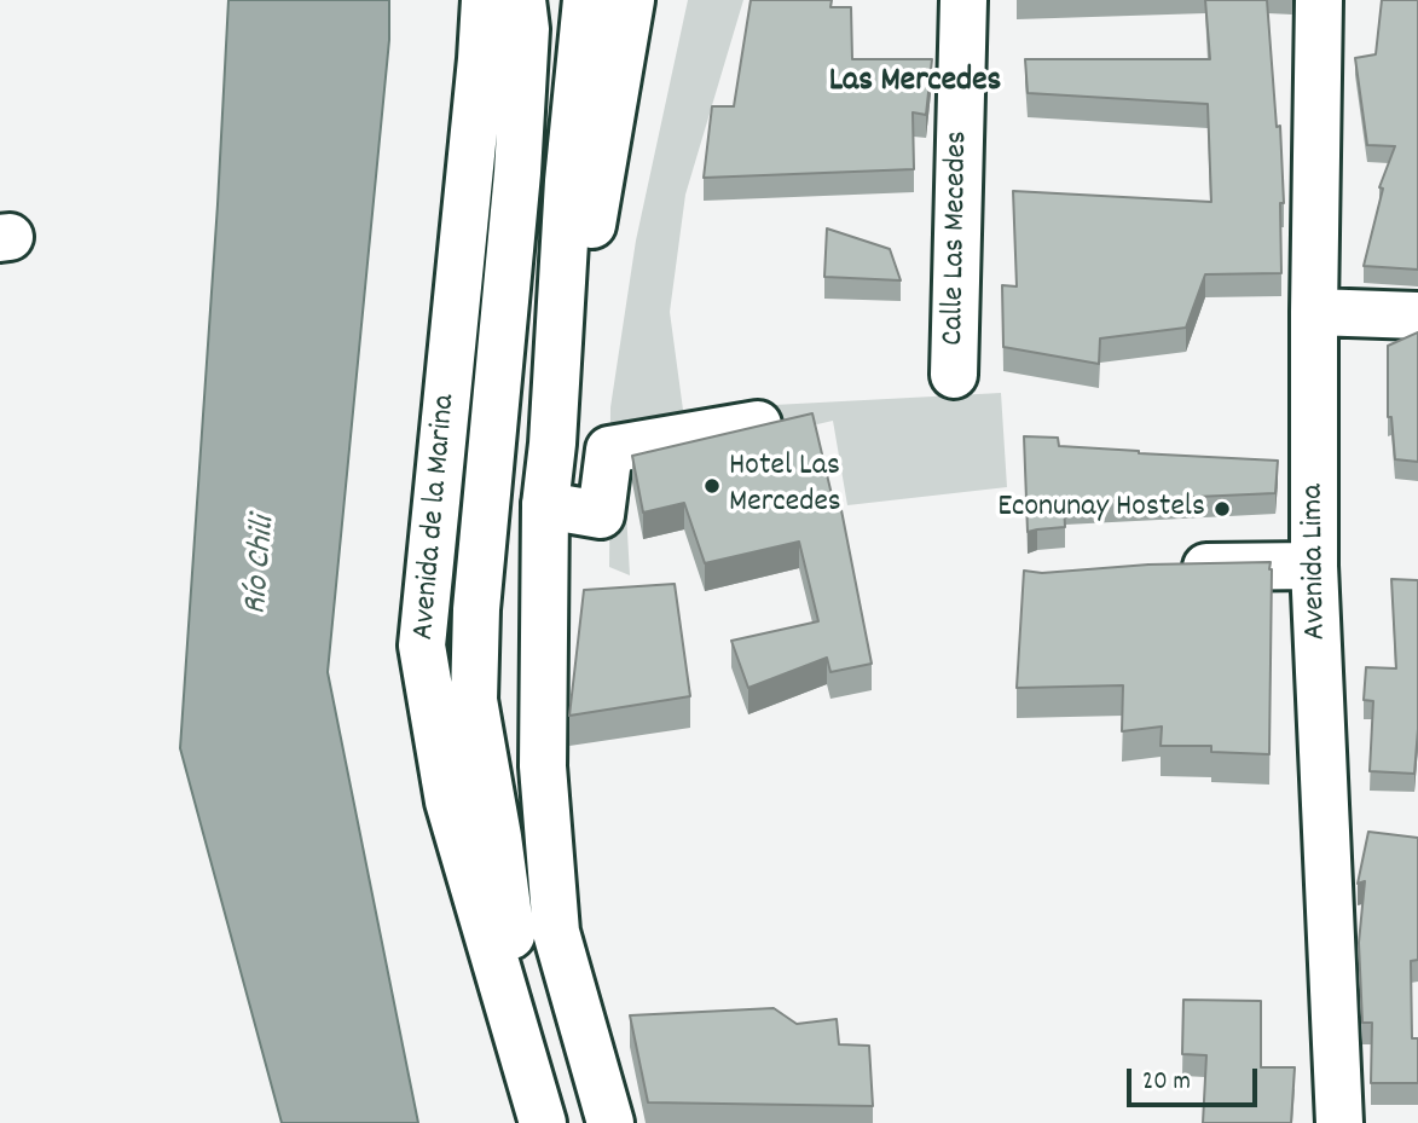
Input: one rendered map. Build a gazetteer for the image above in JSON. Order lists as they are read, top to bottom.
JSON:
{
  "streets": {
    "main road": ["Calle Las Mecedes", "Avenida de la Marina", "Avenida Lima"]
  },
  "districts": ["Las Mercedes"],
  "water": ["Río Chili"],
  "places": ["Hotel Las Mercedes", "Econunay Hostels"],
  "scale_bar": "20 m"
}
